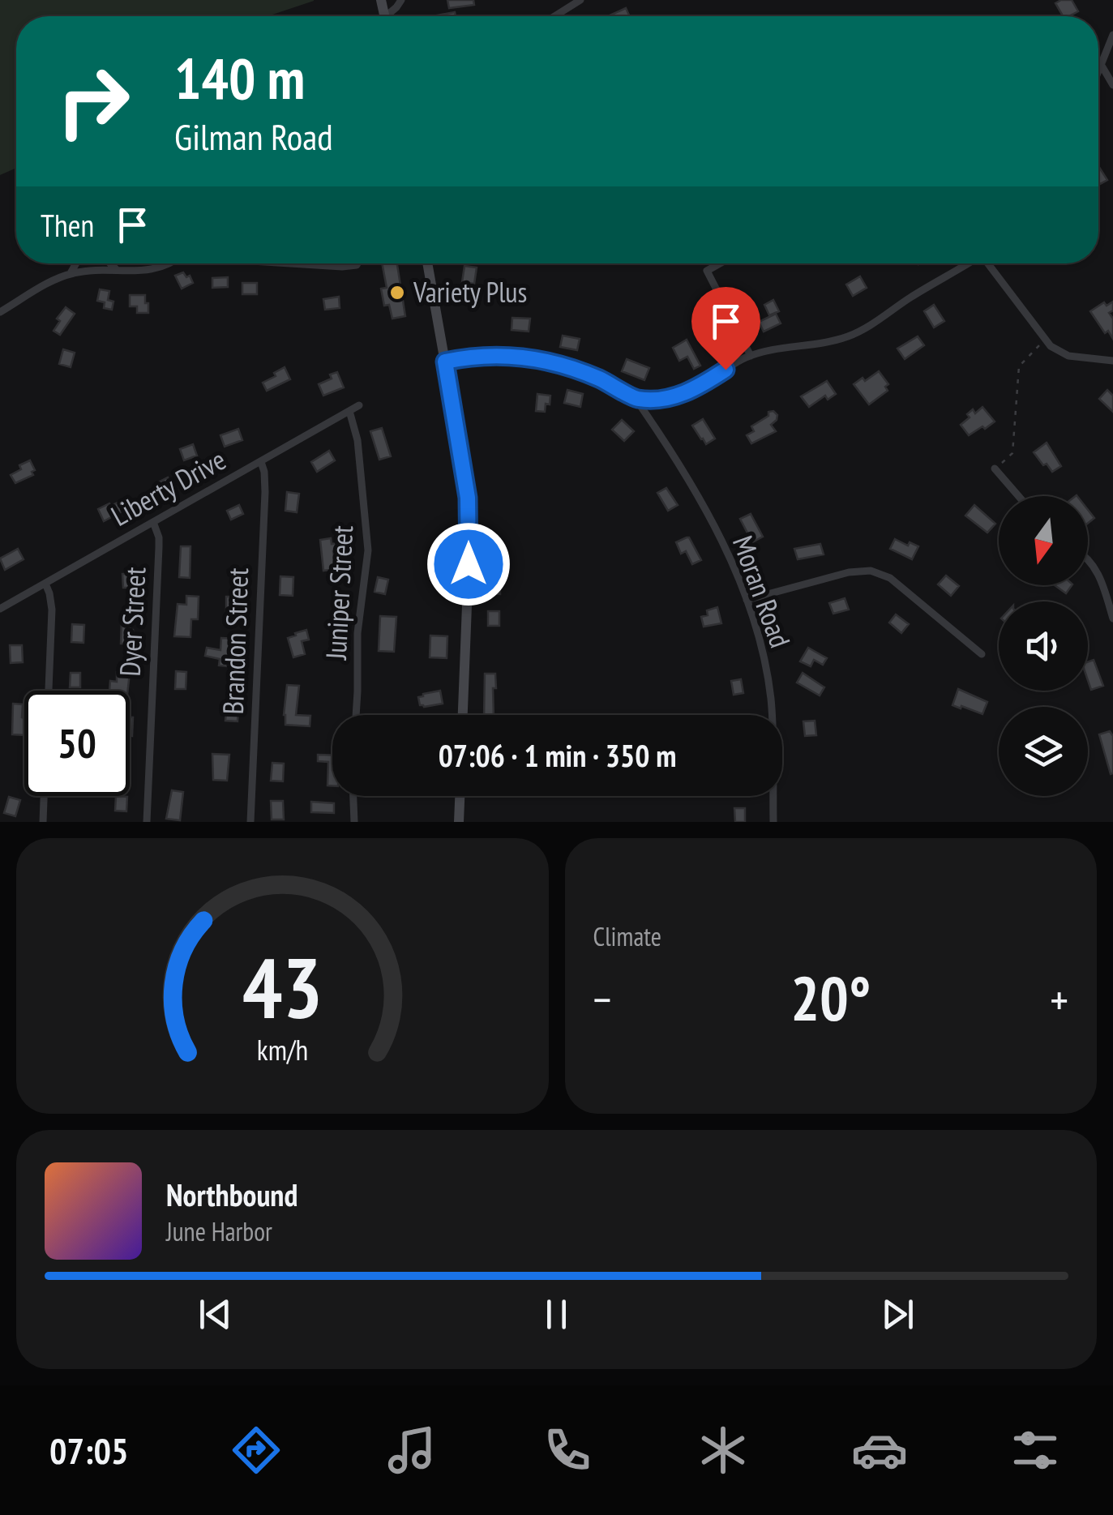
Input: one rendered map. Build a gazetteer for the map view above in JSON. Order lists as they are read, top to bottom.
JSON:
{
  "streets": {
    "street": [
      "Liberty Drive",
      "Moran Road",
      "Juniper Street",
      "Dyer Street",
      "Brandon Street"
    ]
  },
  "crossings": [
    ["Liberty Drive", "Juniper Street"],
    ["Liberty Drive", "Dyer Street"],
    ["Liberty Drive", "Brandon Street"]
  ],
  "places": ["Variety Plus"],
  "north": "bottom",
  "page": {
    "turn": ["140 m", "Gilman Road"],
    "then": "Then",
    "limit": "50",
    "trip": "07:06 · 1 min · 350 m",
    "tile": "Climate",
    "heat": ["−", "20°", "+"],
    "song": ["Northbound", "June Harbor"],
    "tabs": "07:05",
    "gauge": ["43", "km/h"]
  }
}
